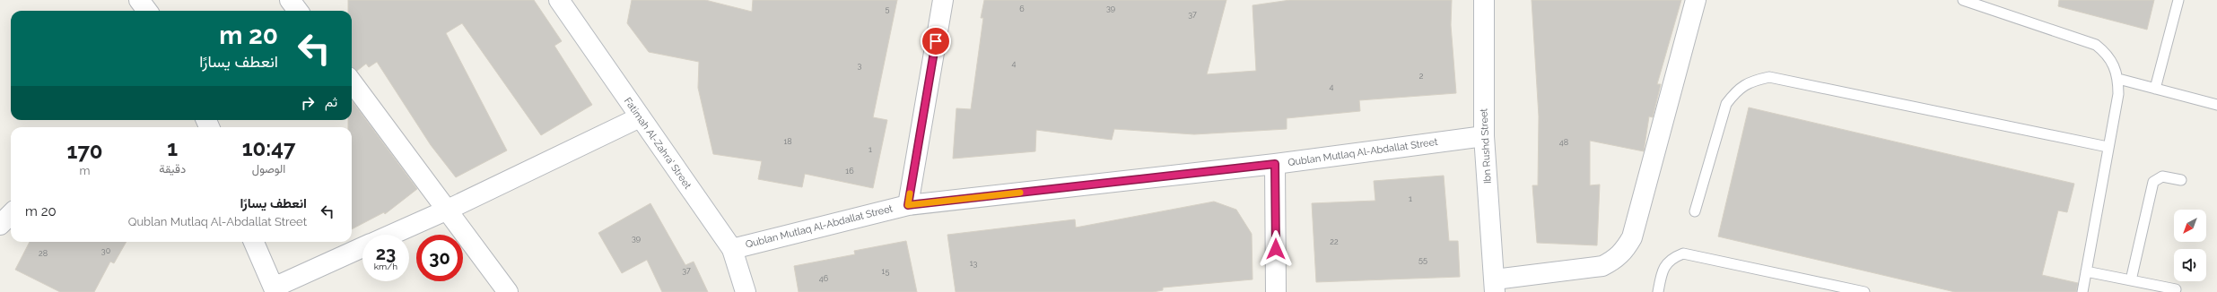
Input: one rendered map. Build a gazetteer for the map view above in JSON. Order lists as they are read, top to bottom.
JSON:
{
  "streets": {
    "street": ["Fatimah Al-Zahra’ Street", "Ibn Rushd Street", "Qublan Mutlaq Al-Abdallat Street"]
  },
  "crossings": [
    ["Fatimah Al-Zahra’ Street", "Qublan Mutlaq Al-Abdallat Street"],
    ["Ibn Rushd Street", "Qublan Mutlaq Al-Abdallat Street"]
  ],
  "house_numbers": [
    "39",
    "5",
    "6",
    "37",
    "4",
    "3",
    "2",
    "4",
    "18",
    "48",
    "1",
    "16",
    "1",
    "39",
    "22",
    "30",
    "28",
    "55",
    "13",
    "37",
    "15",
    "46"
  ],
  "north": "bottom left",
  "page": {
    "turn": ["20 m", "انعطف يسارًا"],
    "then": "ثم",
    "eta": [
      "10:47",
      "الوصول",
      "1",
      "دقيقة",
      "170",
      "m"
    ],
    "list": [
      {
        "name": "انعطف يسارًا",
        "note": "Qublan Mutlaq Al-Abdallat Street",
        "value": "20 m"
      }
    ],
    "speed": "23 km/h",
    "limit": "30"
  }
}
